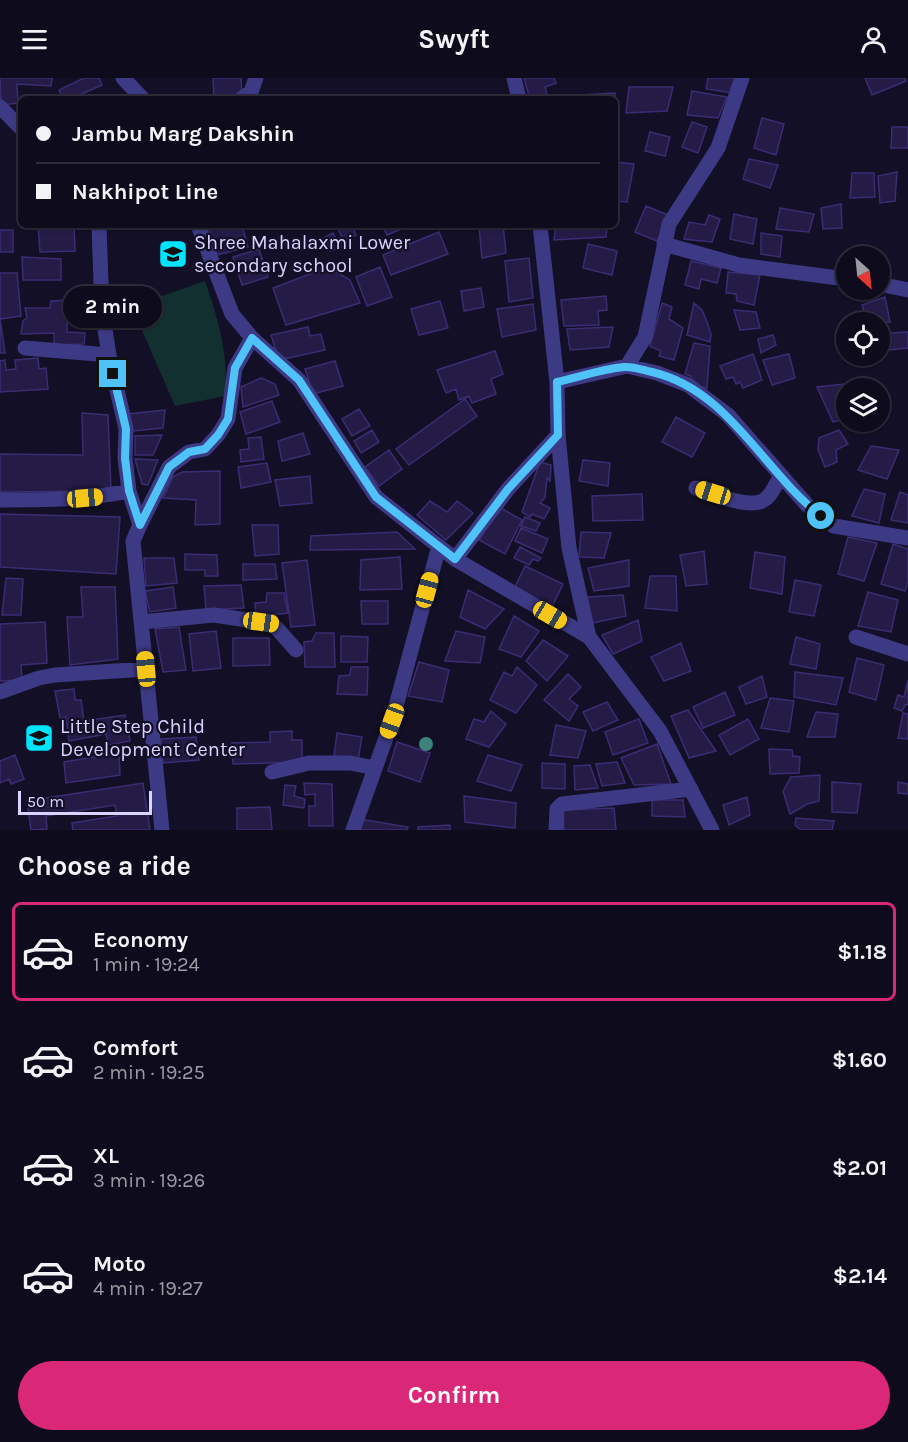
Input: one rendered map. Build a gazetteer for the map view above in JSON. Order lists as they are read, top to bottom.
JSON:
{
  "places": {
    "school or university": ["Shree Mahalaxmi Lower secondary school", "Little Step Child Development Center"]
  },
  "scale_bar": "50 m",
  "north": "bottom right",
  "page": {
    "header": "Swyft",
    "banner": ["Jambu Marg Dakshin", "Nakhipot Line"],
    "bubble": "2 min",
    "scale": "50 m",
    "heading": "Choose a ride",
    "list": [
      {
        "name": "Economy",
        "note": "1 min · 19:24",
        "value": "$1.18"
      },
      {
        "name": "Comfort",
        "note": "2 min · 19:25",
        "value": "$1.60"
      },
      {
        "name": "XL",
        "note": "3 min · 19:26",
        "value": "$2.01"
      },
      {
        "name": "Moto",
        "note": "4 min · 19:27",
        "value": "$2.14"
      }
    ],
    "buttons": "Confirm"
  }
}
